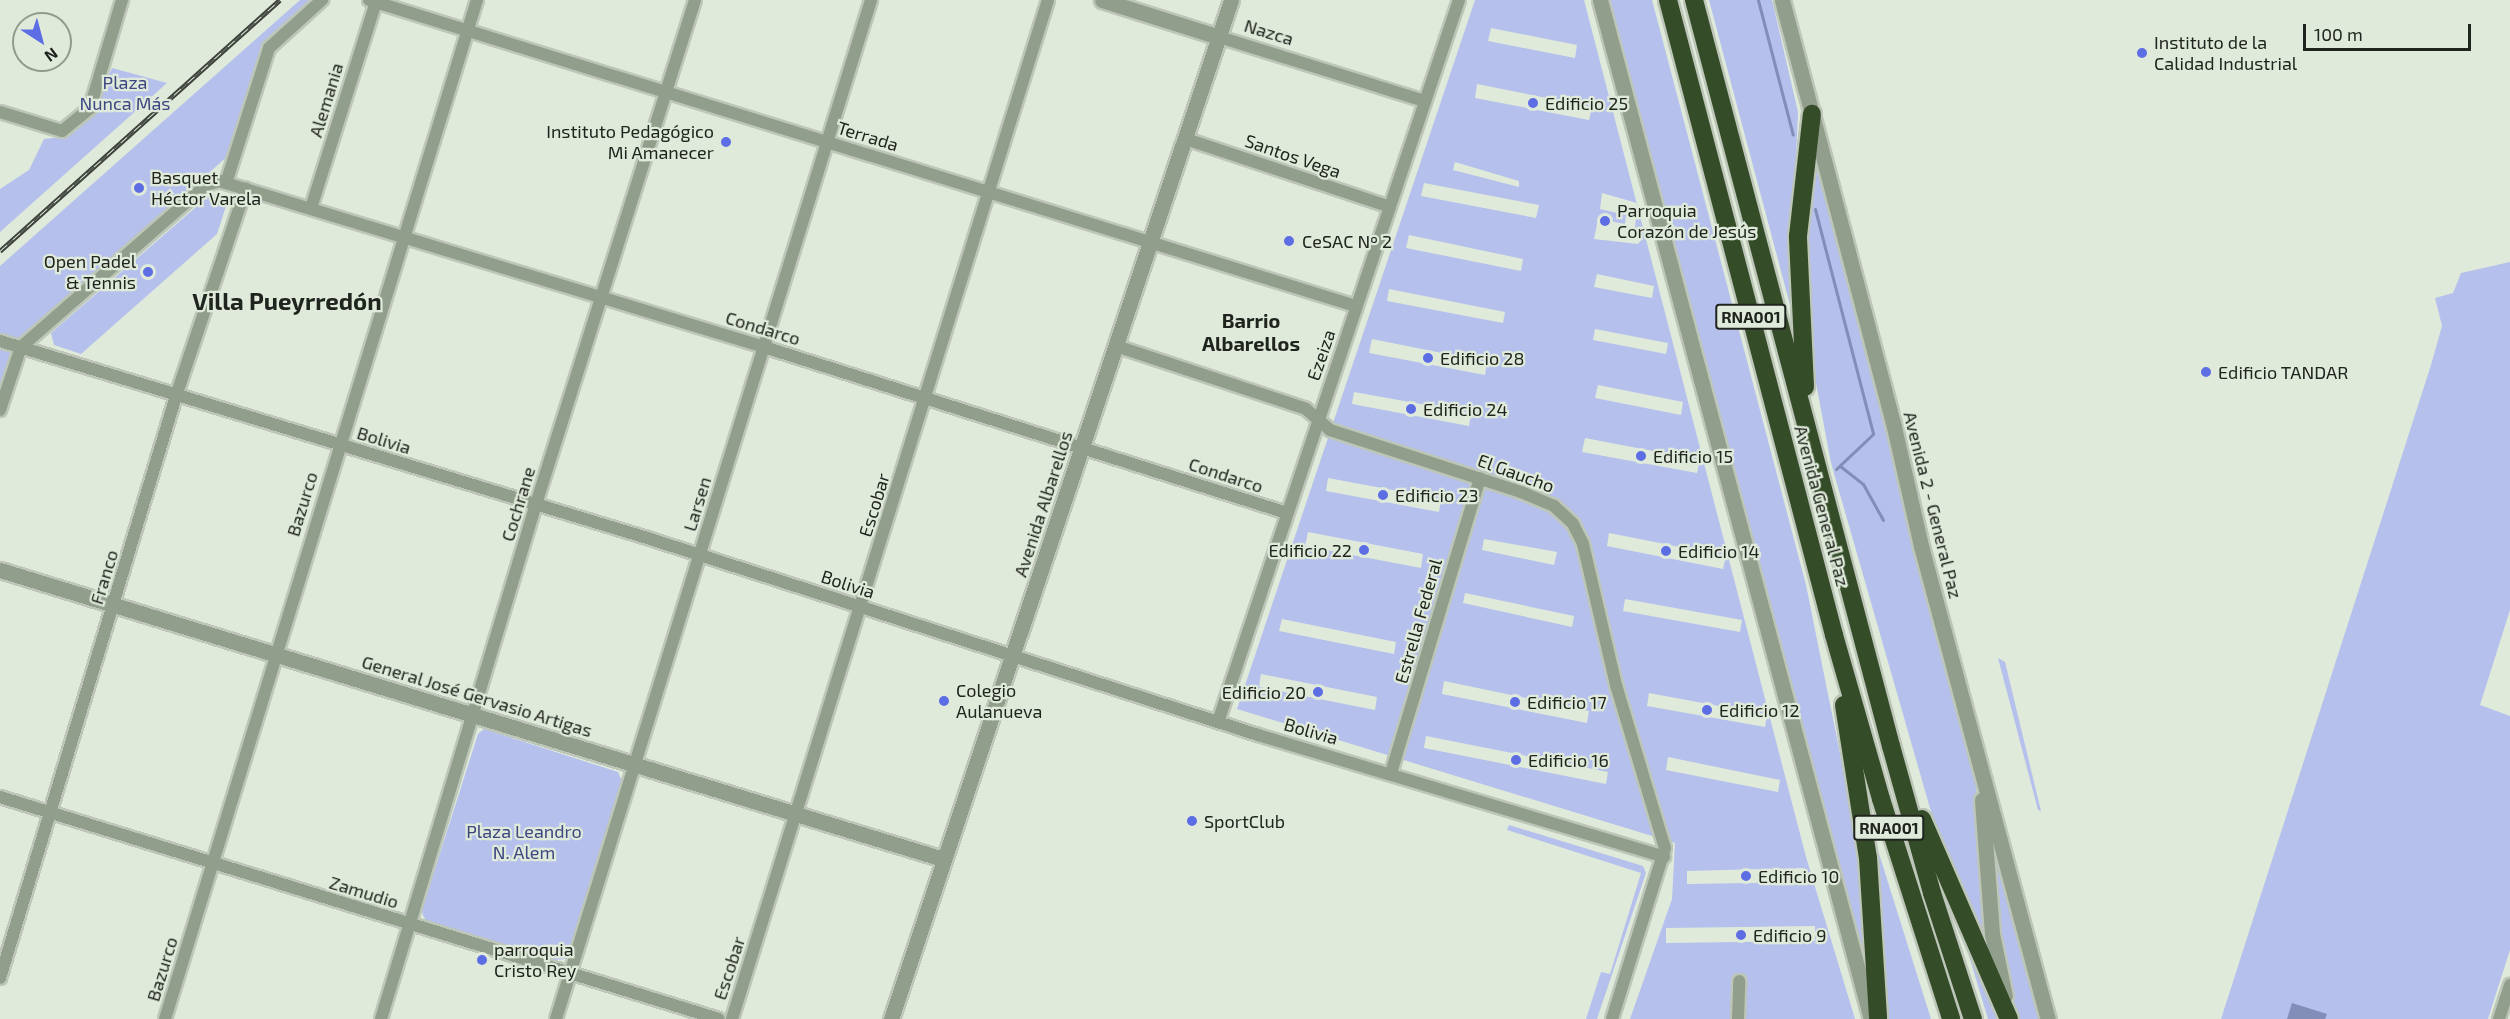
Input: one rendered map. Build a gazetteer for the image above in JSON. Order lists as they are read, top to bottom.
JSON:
{
  "streets": {
    "highway": ["RNA001", "Avenida General Paz"],
    "street": [
      "Nazca",
      "Alemania",
      "Terrada",
      "Santos Vega",
      "Condarco",
      "Ezeiza",
      "Bolivia",
      "El Gaucho",
      "Bazurco",
      "Cochrane",
      "Larsen",
      "Avenida Albarellos",
      "Escobar",
      "Avenida 2 - General Paz",
      "Franco",
      "Estrella Federal",
      "General José Gervasio Artigas",
      "Zamudio"
    ]
  },
  "crossings": [
    ["Nazca", "Ezeiza"],
    ["Nazca", "Avenida Albarellos"],
    ["Alemania", "Terrada"],
    ["Alemania", "Condarco"],
    ["Terrada", "Ezeiza"],
    ["Terrada", "Bazurco"],
    ["Terrada", "Cochrane"],
    ["Terrada", "Larsen"],
    ["Terrada", "Avenida Albarellos"],
    ["Terrada", "Escobar"],
    ["Santos Vega", "Ezeiza"],
    ["Santos Vega", "Avenida Albarellos"],
    ["Condarco", "Ezeiza"],
    ["Condarco", "Bazurco"],
    ["Condarco", "Cochrane"],
    ["Condarco", "Larsen"],
    ["Condarco", "Avenida Albarellos"],
    ["Condarco", "Escobar"],
    ["Condarco", "Franco"],
    ["Ezeiza", "Bolivia"],
    ["Ezeiza", "El Gaucho"],
    ["Bolivia", "El Gaucho"],
    ["Bolivia", "Bazurco"],
    ["Bolivia", "Cochrane"],
    ["Bolivia", "Larsen"],
    ["Bolivia", "Avenida Albarellos"],
    ["Bolivia", "Escobar"],
    ["Bolivia", "Franco"],
    ["Bolivia", "Estrella Federal"],
    ["El Gaucho", "Avenida Albarellos"],
    ["El Gaucho", "Estrella Federal"],
    ["Bazurco", "General José Gervasio Artigas"],
    ["Bazurco", "Zamudio"],
    ["Cochrane", "General José Gervasio Artigas"],
    ["Cochrane", "Zamudio"],
    ["Larsen", "General José Gervasio Artigas"],
    ["Larsen", "Zamudio"],
    ["Avenida Albarellos", "General José Gervasio Artigas"],
    ["Escobar", "General José Gervasio Artigas"],
    ["Franco", "General José Gervasio Artigas"],
    ["Franco", "Zamudio"]
  ],
  "districts": ["Villa Pueyrredón", "Barrio Albarellos"],
  "parks": ["Plaza Nunca Más", "Plaza Leandro N. Alem"],
  "places": [
    "Instituto de la Calidad Industrial",
    "Edificio 25",
    "Instituto Pedagógico Mi Amanecer",
    "Basquet Héctor Varela",
    "Parroquia Corazón de Jesús",
    "CeSAC Nº 2",
    "Open Padel & Tennis",
    "Edificio 28",
    "Edificio TANDAR",
    "Edificio 24",
    "Edificio 15",
    "Edificio 23",
    "Edificio 22",
    "Edificio 14",
    "Edificio 20",
    "Colegio Aulanueva",
    "Edificio 17",
    "Edificio 12",
    "Edificio 16",
    "SportClub",
    "Edificio 10",
    "Edificio 9",
    "parroquia Cristo Rey"
  ],
  "scale_bar": "100 m",
  "north": "bottom right"
}
